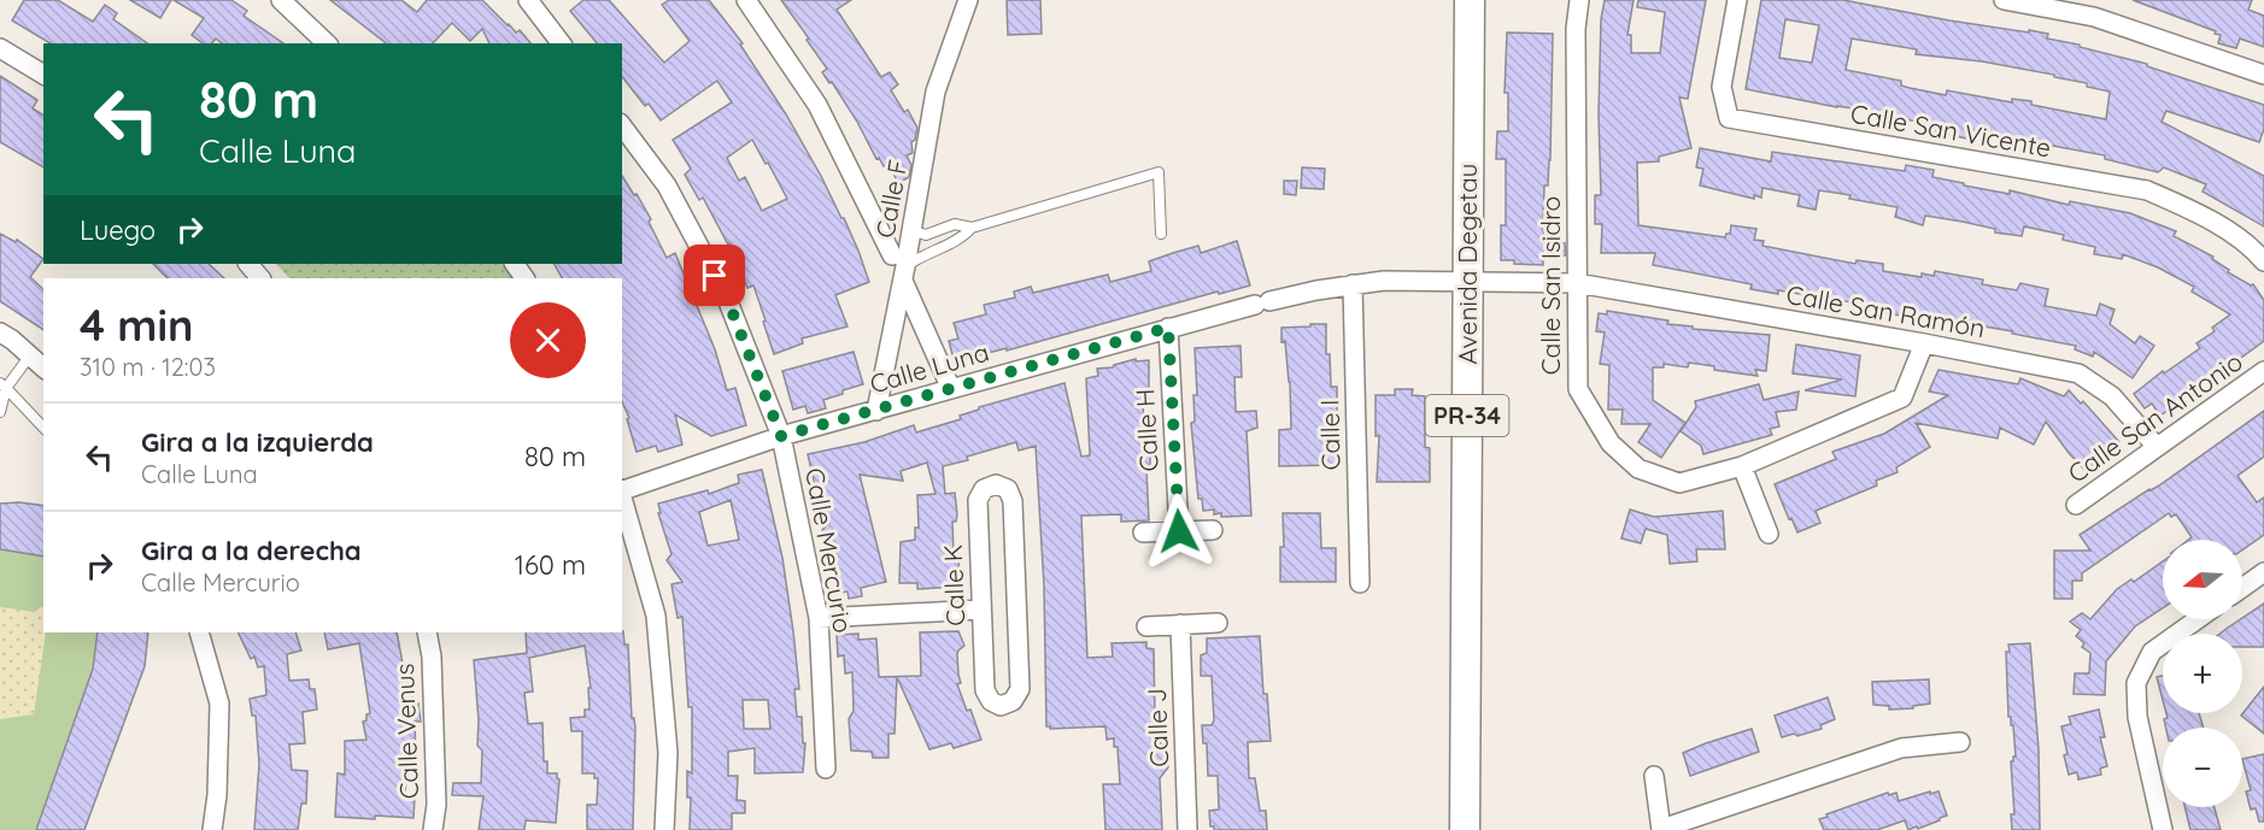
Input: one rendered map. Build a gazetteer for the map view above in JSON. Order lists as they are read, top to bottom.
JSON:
{
  "streets": {
    "main road": ["Avenida Degetau", "PR-34"],
    "street": [
      "Calle San Vicente",
      "Calle F",
      "Calle San Isidro",
      "Calle San Ramón",
      "Calle Luna",
      "Calle San Antonio",
      "Calle H",
      "Calle I",
      "Calle Mercurio",
      "Calle K",
      "Calle J",
      "Calle Venus"
    ]
  },
  "crossings": [
    ["Calle F", "Calle Luna"],
    ["Avenida Degetau", "Calle San Ramón"],
    ["Calle San Isidro", "Calle San Ramón"],
    ["Calle San Ramón", "Calle Luna"],
    ["Calle San Ramón", "Calle San Antonio"],
    ["Calle San Ramón", "Calle I"],
    ["Calle Luna", "Calle H"],
    ["Calle Luna", "Calle I"],
    ["Calle Luna", "Calle Mercurio"]
  ],
  "north": "left",
  "page": {
    "turn": ["80 m", "Calle Luna"],
    "then": "Luego",
    "heading": ["4 min", "310 m · 12:03"],
    "list": [
      {
        "name": "Gira a la izquierda",
        "note": "Calle Luna",
        "value": "80 m"
      },
      {
        "name": "Gira a la derecha",
        "note": "Calle Mercurio",
        "value": "160 m"
      }
    ],
    "map_buttons": ["+", "−"]
  }
}
